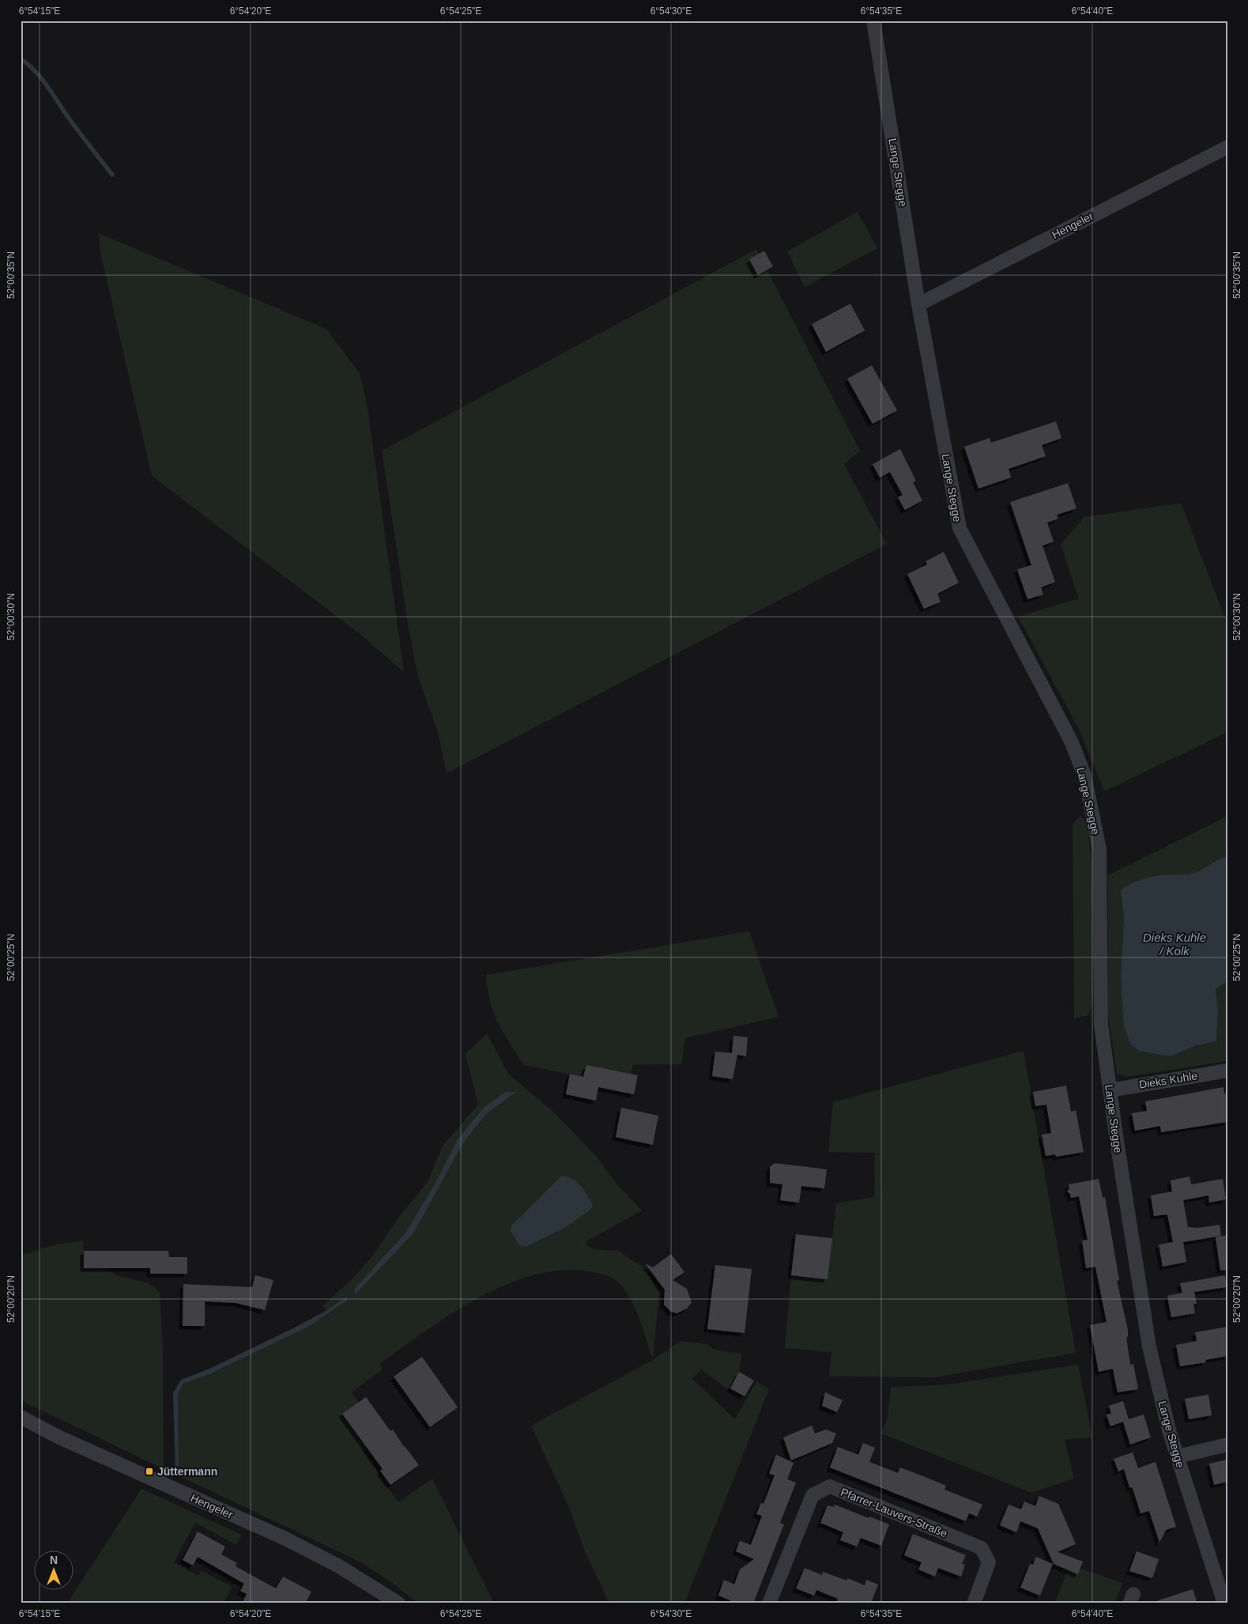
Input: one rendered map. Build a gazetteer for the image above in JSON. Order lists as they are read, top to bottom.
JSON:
{
  "streets": {
    "street": [
      "Lange Stegge",
      "Hengeler",
      "Dieks Kuhle",
      "Pfarrer-Lauvers-Straße"
    ]
  },
  "crossings": [
    ["Lange Stegge", "Hengeler"],
    ["Lange Stegge", "Dieks Kuhle"]
  ],
  "water": ["Dieks Kuhle / Kolk"],
  "places": {
    "transit": ["Jüttermann"]
  },
  "north": "top",
  "coordinates": [
    "6°54'15\"E",
    "6°54'20\"E",
    "6°54'25\"E",
    "6°54'30\"E",
    "6°54'35\"E",
    "6°54'40\"E",
    "52°00'35\"N",
    "52°00'30\"N",
    "52°00'25\"N",
    "52°00'20\"N"
  ]
}
